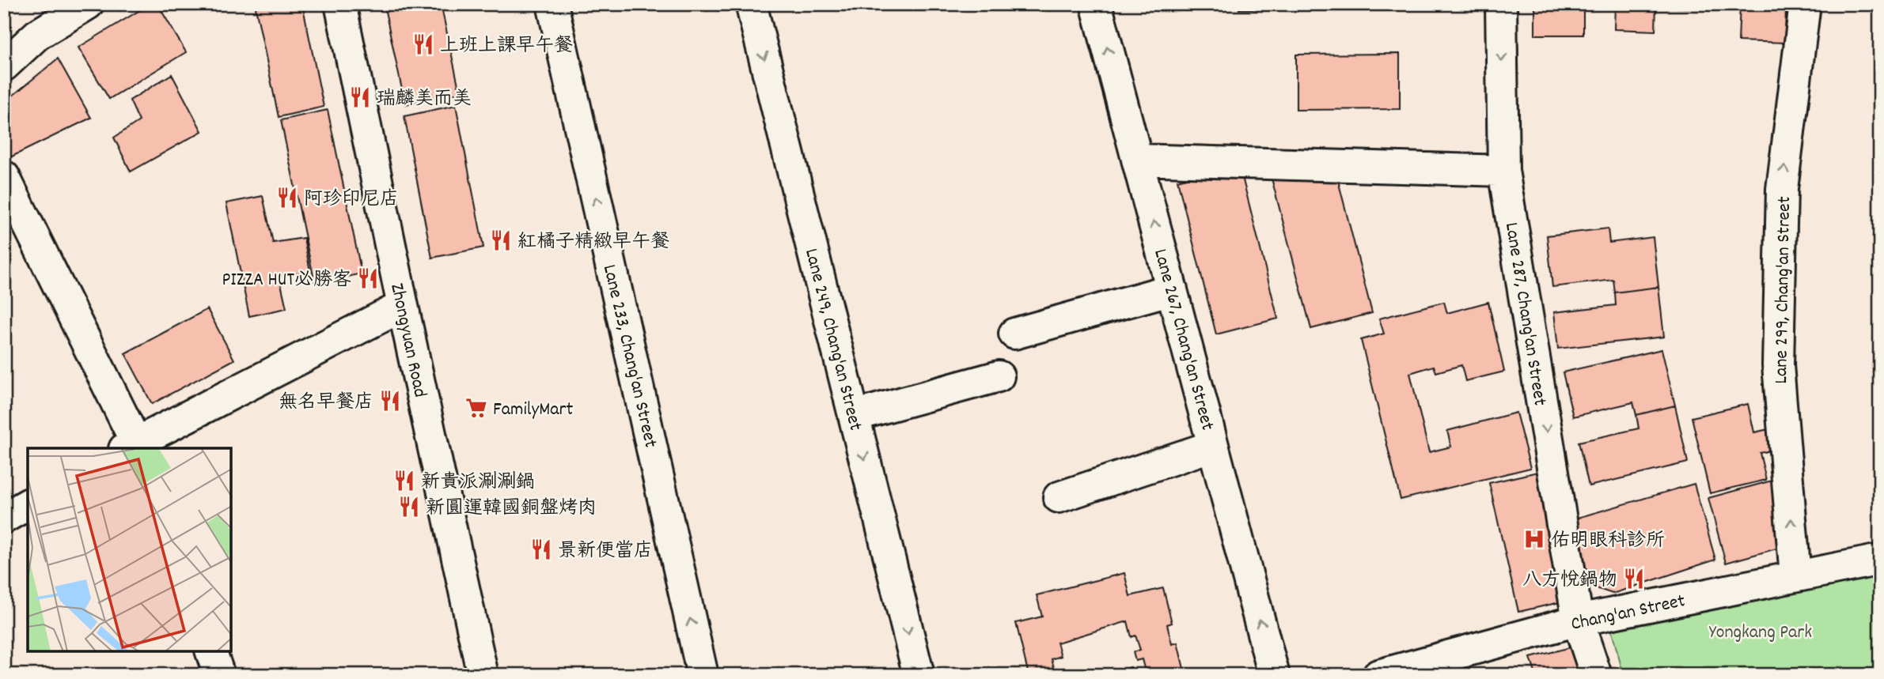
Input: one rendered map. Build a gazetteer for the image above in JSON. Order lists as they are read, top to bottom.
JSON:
{
  "streets": {
    "street": [
      "Lane 299, Chang'an Street",
      "Lane 287, Chang'an Street",
      "Lane 249, Chang'an Street",
      "Lane 267, Chang'an Street",
      "Zhongyuan Road",
      "Lane 233, Chang'an Street",
      "Chang'an Street"
    ]
  },
  "crossings": [
    ["Lane 299, Chang'an Street", "Chang'an Street"],
    ["Lane 287, Chang'an Street", "Chang'an Street"]
  ],
  "one_way": [
    "Lane 299, Chang'an Street",
    "Lane 287, Chang'an Street",
    "Lane 249, Chang'an Street",
    "Lane 267, Chang'an Street",
    "Lane 233, Chang'an Street"
  ],
  "parks": ["Yongkang Park"],
  "places": {
    "restaurant": [
      "上班上課早午餐",
      "瑞麟美而美",
      "阿珍印尼店",
      "紅橘子精緻早午餐",
      "PIZZA HUT必勝客",
      "無名早餐店",
      "新貴派涮涮鍋",
      "新圓運韓國銅盤烤肉",
      "景新便當店",
      "八方悅鍋物"
    ],
    "supermarket": ["FamilyMart"],
    "hospital": ["佑明眼科診所"]
  }
}
